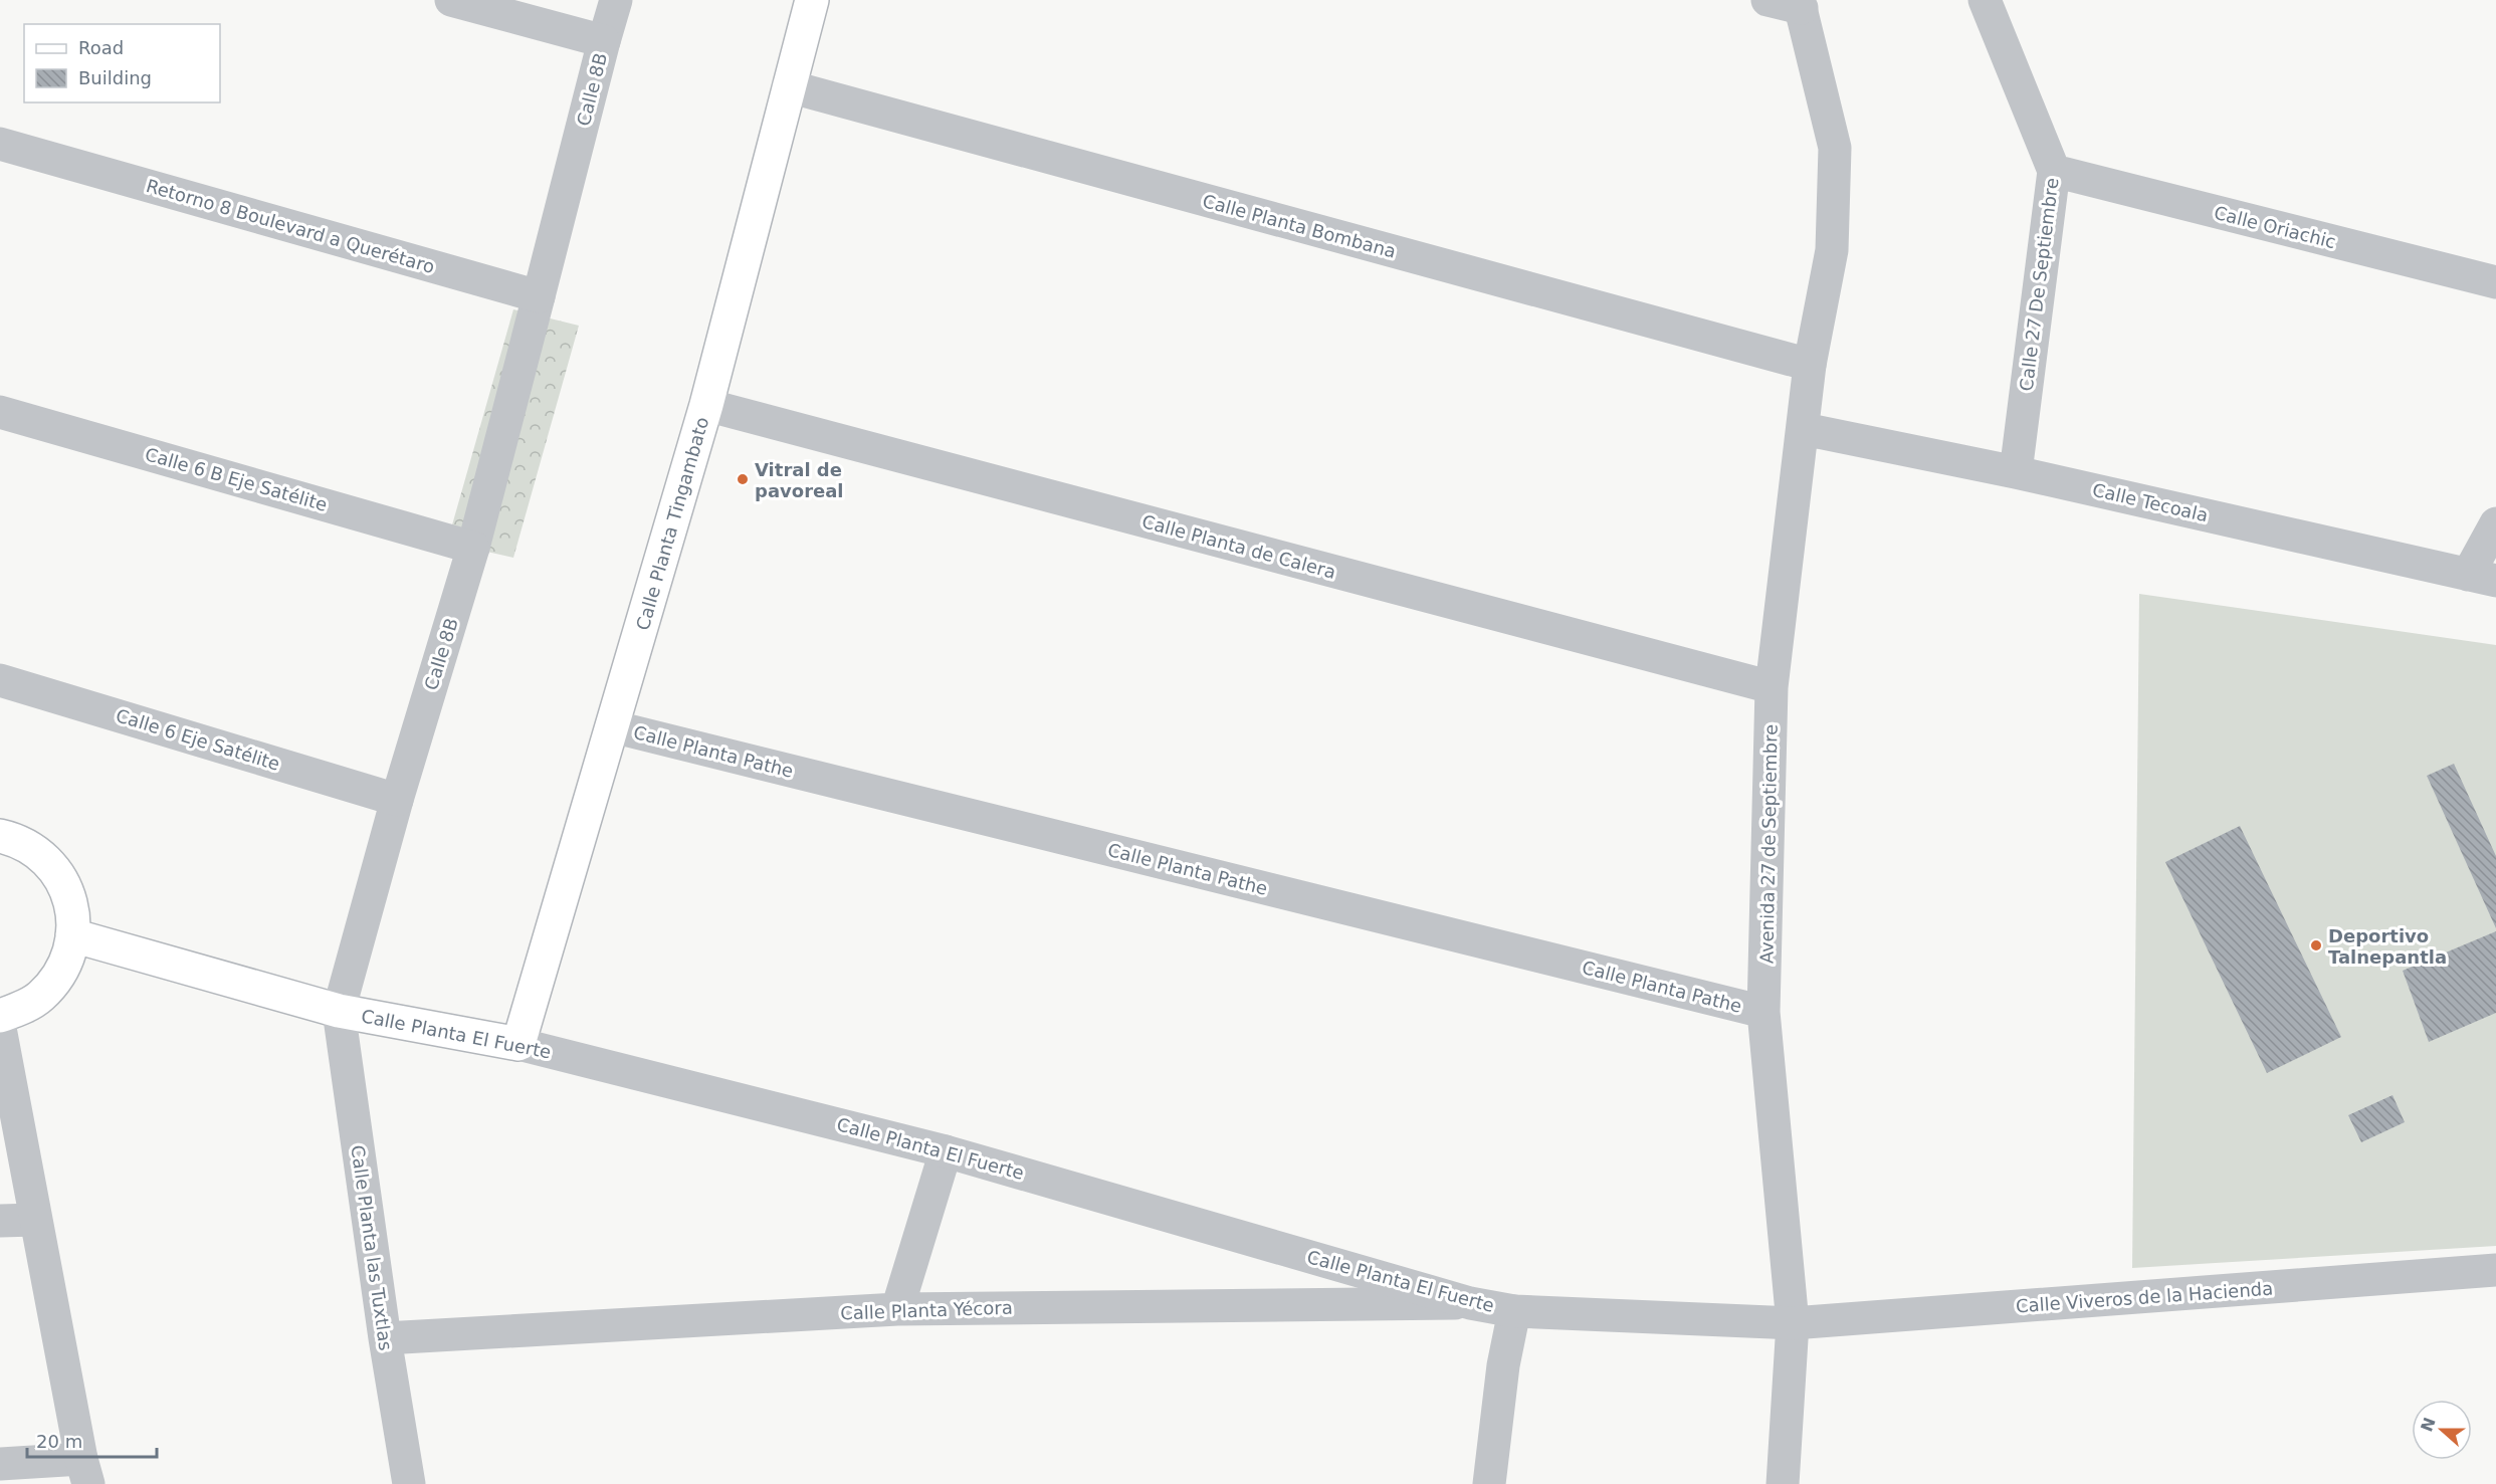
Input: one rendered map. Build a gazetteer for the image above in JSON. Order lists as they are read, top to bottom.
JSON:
{
  "streets": {
    "main road": ["Calle Planta Tingambato", "Calle Planta El Fuerte"],
    "street": [
      "Calle 8B",
      "Retorno 8 Boulevard a Querétaro",
      "Calle Planta Bombana",
      "Calle Oriachic",
      "Calle 27 De Septiembre",
      "Calle 6 B Eje Satélite",
      "Calle Tecoala",
      "Calle Planta de Calera",
      "Calle 6 Eje Satélite",
      "Calle Planta Pathe",
      "Avenida 27 de Septiembre",
      "Calle Planta las Tuxtlas",
      "Calle Viveros de la Hacienda",
      "Calle Planta Yécora"
    ]
  },
  "crossings": [
    ["Calle 8B", "Retorno 8 Boulevard a Querétaro"],
    ["Calle 8B", "Calle 6 B Eje Satélite"],
    ["Calle 8B", "Calle 6 Eje Satélite"],
    ["Calle 8B", "Calle Planta El Fuerte"],
    ["Calle 8B", "Calle Planta las Tuxtlas"],
    ["Calle Planta Bombana", "Calle Planta Tingambato"],
    ["Calle Planta Bombana", "Avenida 27 de Septiembre"],
    ["Calle Oriachic", "Calle 27 De Septiembre"],
    ["Calle 27 De Septiembre", "Calle Tecoala"],
    ["Calle Tecoala", "Avenida 27 de Septiembre"],
    ["Calle Planta Tingambato", "Calle Planta de Calera"],
    ["Calle Planta Tingambato", "Calle Planta Pathe"],
    ["Calle Planta Tingambato", "Calle Planta El Fuerte"],
    ["Calle Planta de Calera", "Avenida 27 de Septiembre"],
    ["Calle Planta Pathe", "Avenida 27 de Septiembre"],
    ["Avenida 27 de Septiembre", "Calle Planta El Fuerte"],
    ["Avenida 27 de Septiembre", "Calle Viveros de la Hacienda"],
    ["Calle Planta El Fuerte", "Calle Planta las Tuxtlas"],
    ["Calle Planta El Fuerte", "Calle Viveros de la Hacienda"],
    ["Calle Planta El Fuerte", "Calle Planta Yécora"],
    ["Calle Planta las Tuxtlas", "Calle Planta Yécora"]
  ],
  "places": ["Vitral de pavoreal", "Deportivo Talnepantla"],
  "legend": ["Road", "Building"],
  "scale_bar": "20 m",
  "north": "left"
}
